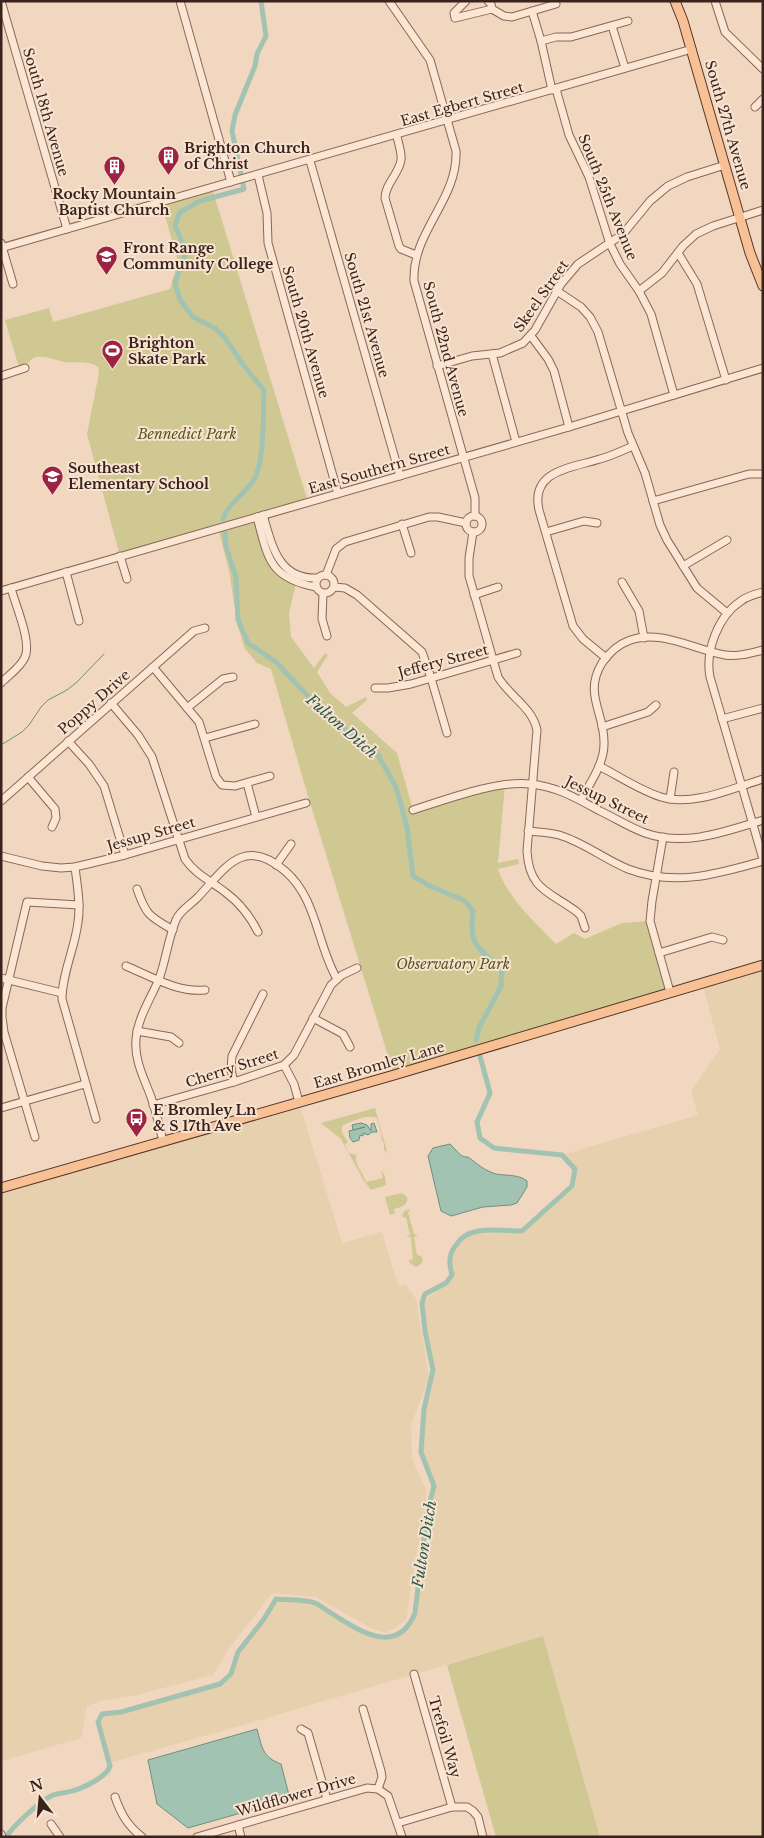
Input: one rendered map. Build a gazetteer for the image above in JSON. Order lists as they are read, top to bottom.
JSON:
{
  "streets": {
    "main road": ["South 27th Avenue", "East Bromley Lane"],
    "street": [
      "East Egbert Street",
      "South 18th Avenue",
      "South 25th Avenue",
      "Skeel Street",
      "South 21st Avenue",
      "South 20th Avenue",
      "South 22nd Avenue",
      "East Southern Street",
      "Jeffery Street",
      "Poppy Drive",
      "Jessup Street",
      "Cherry Street",
      "Trefoil Way",
      "Wildflower Drive"
    ]
  },
  "crossings": [
    ["East Egbert Street", "South 18th Avenue"],
    ["East Egbert Street", "South 27th Avenue"],
    ["East Egbert Street", "South 25th Avenue"],
    ["East Egbert Street", "South 21st Avenue"],
    ["East Egbert Street", "South 20th Avenue"],
    ["East Egbert Street", "South 22nd Avenue"],
    ["South 27th Avenue", "Skeel Street"],
    ["South 25th Avenue", "Skeel Street"],
    ["South 25th Avenue", "East Southern Street"],
    ["Skeel Street", "South 22nd Avenue"],
    ["South 21st Avenue", "East Southern Street"],
    ["South 20th Avenue", "East Southern Street"],
    ["South 22nd Avenue", "East Southern Street"]
  ],
  "water": ["Fulton Ditch"],
  "parks": ["Bennedict Park", "Observatory Park"],
  "places": {
    "building": ["Brighton Church of Christ", "Rocky Mountain Baptist Church"],
    "school or university": ["Front Range Community College", "Southeast Elementary School"],
    "sports": ["Brighton Skate Park"],
    "bus stop": ["E Bromley Ln & S 17th Ave"]
  },
  "north": "top"
}
